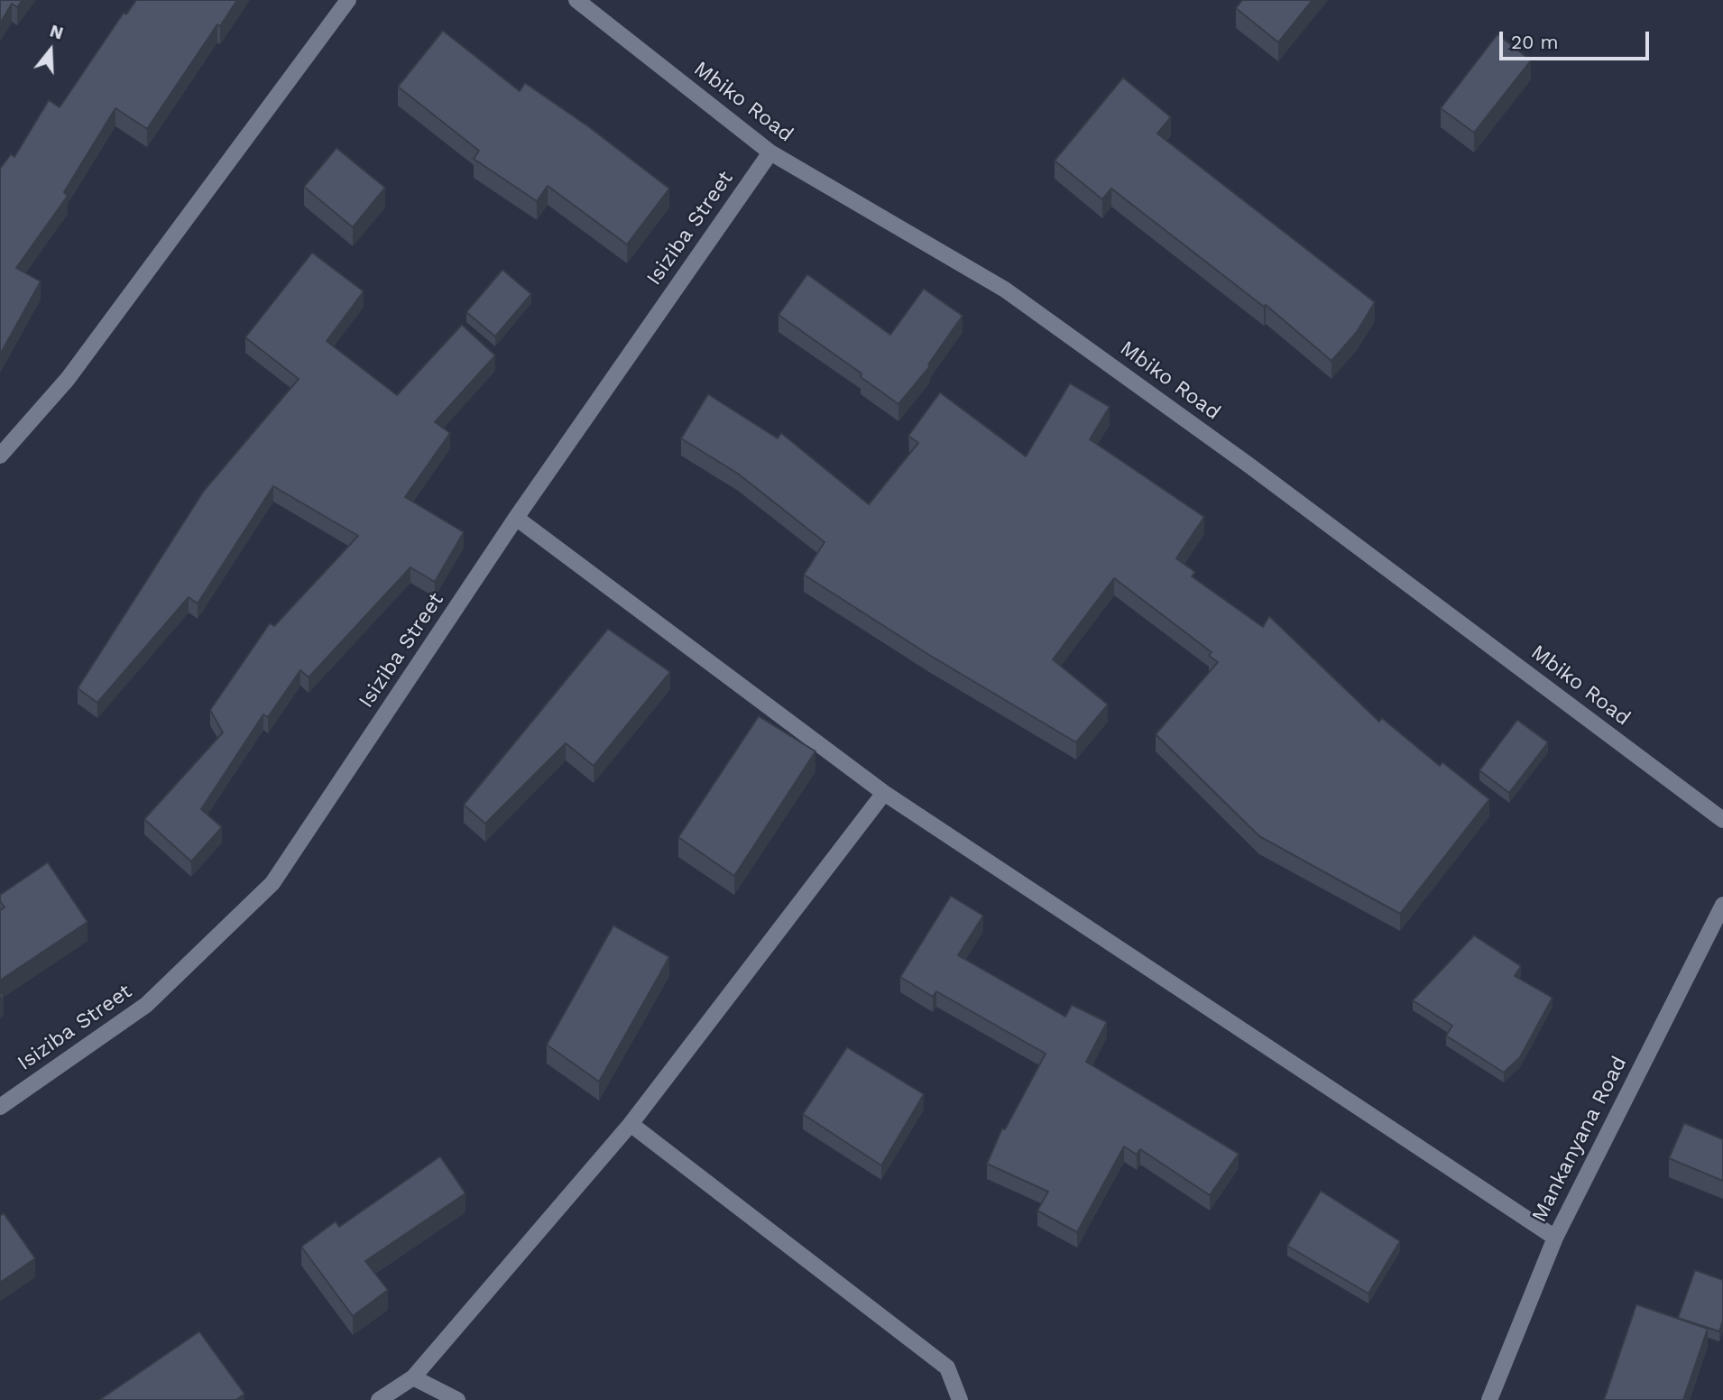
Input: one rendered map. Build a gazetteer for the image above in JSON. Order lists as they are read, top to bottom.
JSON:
{
  "streets": {
    "street": ["Mbiko Road", "Isiziba Street", "Mankanyana Road"]
  },
  "crossings": [
    ["Mbiko Road", "Isiziba Street"]
  ],
  "scale_bar": "20 m",
  "north": "top"
}
